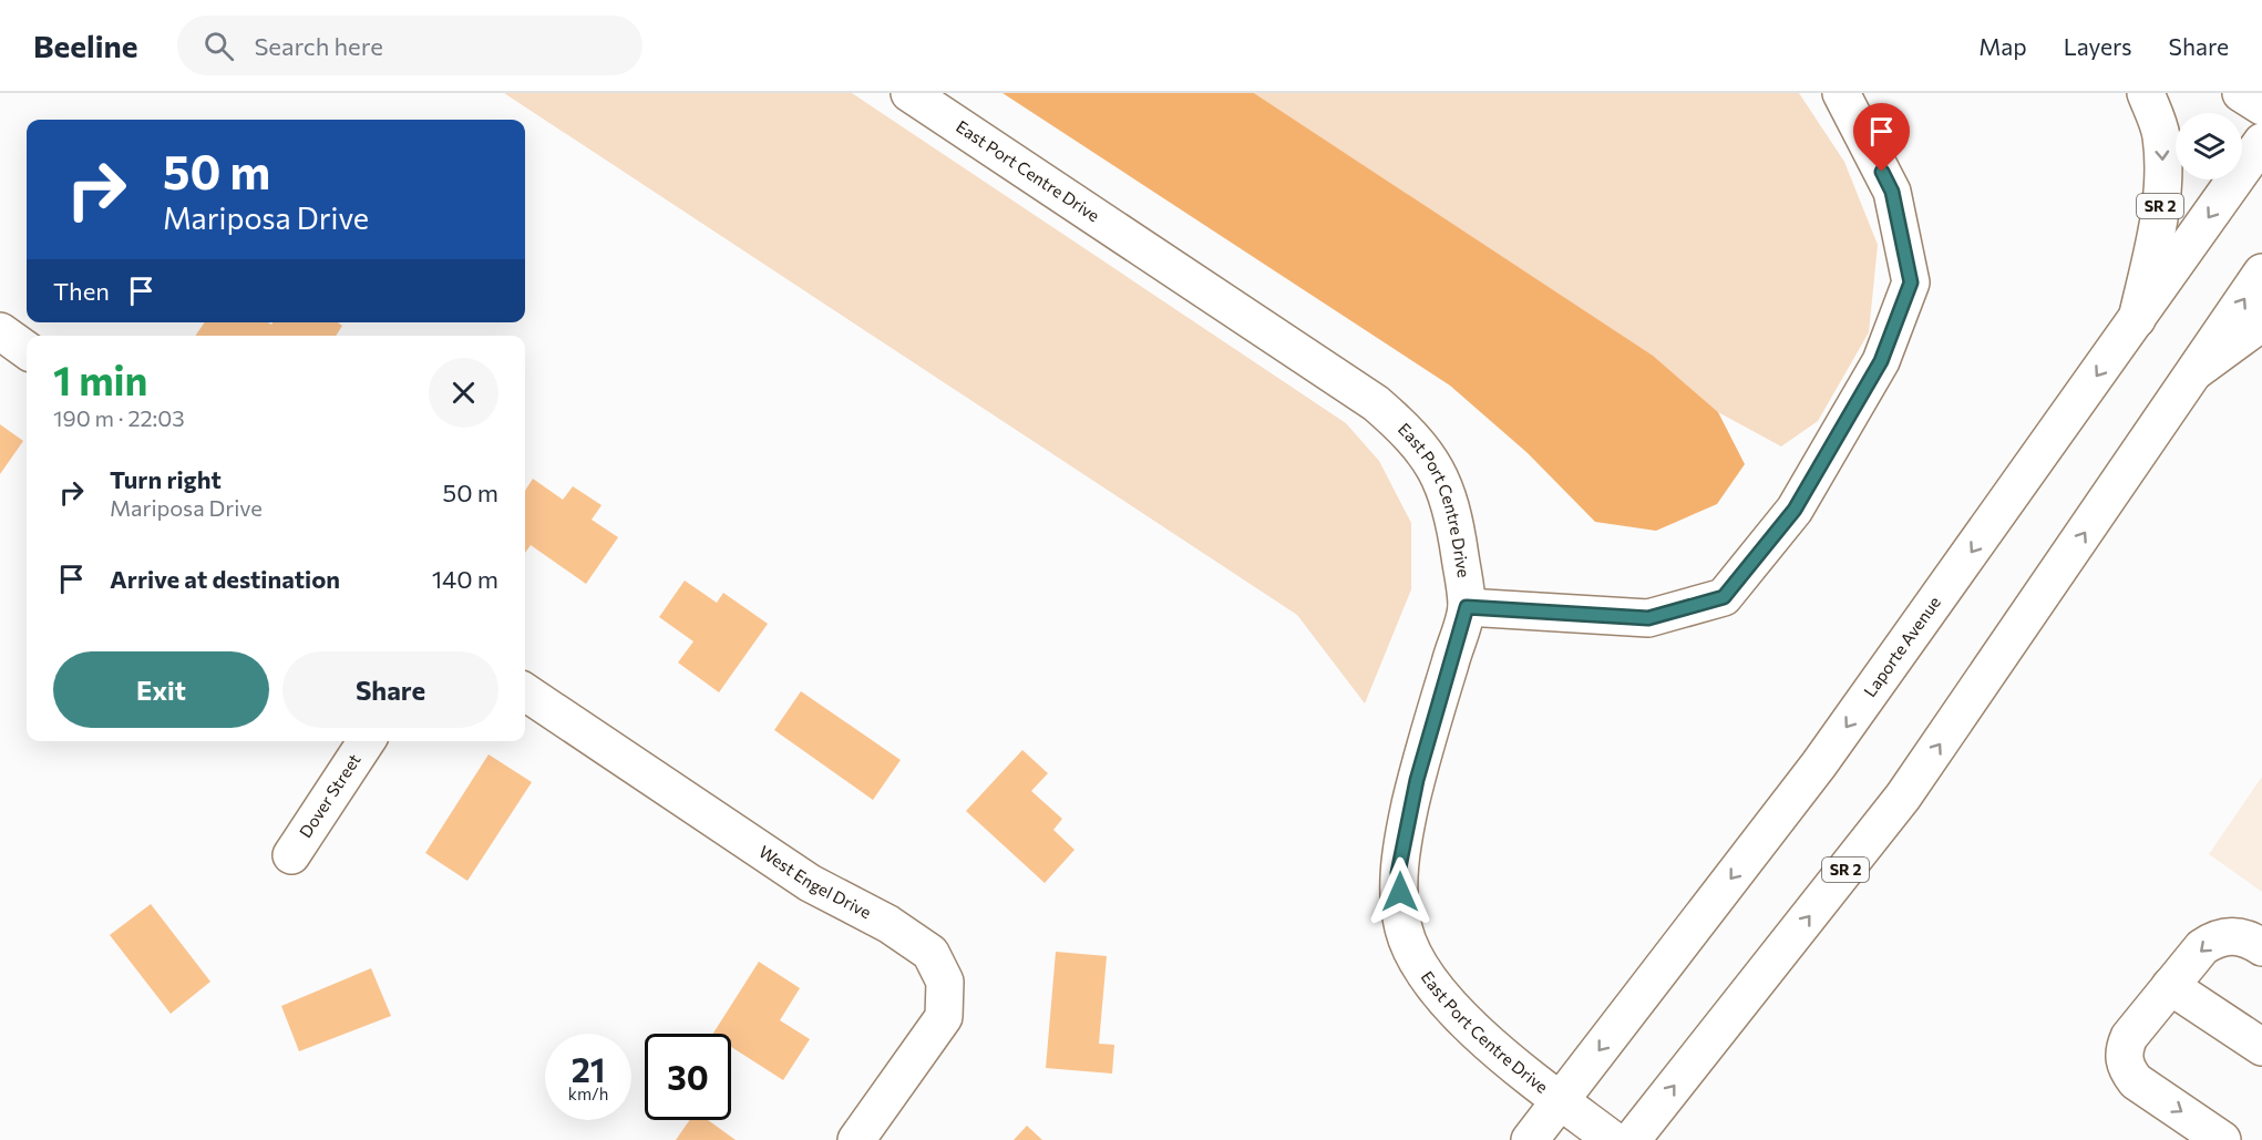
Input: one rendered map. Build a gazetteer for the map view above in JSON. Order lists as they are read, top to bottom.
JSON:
{
  "streets": {
    "main road": [
      "East Port Centre Drive",
      "SR 2",
      "Laporte Avenue",
      "Dover Street",
      "West Engel Drive"
    ]
  },
  "crossings": [
    ["East Port Centre Drive", "Laporte Avenue"],
    ["SR 2", "Laporte Avenue"]
  ],
  "page": {
    "header": "Beeline",
    "search": "Search here",
    "nav": ["Map", "Layers", "Share"],
    "turn": ["50 m", "Mariposa Drive"],
    "then": "Then",
    "heading": ["1 min", "190 m · 22:03"],
    "list": [
      {
        "name": "Turn right",
        "note": "Mariposa Drive",
        "value": "50 m"
      },
      {
        "name": "Arrive at destination",
        "value": "140 m"
      }
    ],
    "buttons": ["Exit", "Share"],
    "speed": "21 km/h",
    "limit": "30"
  }
}
